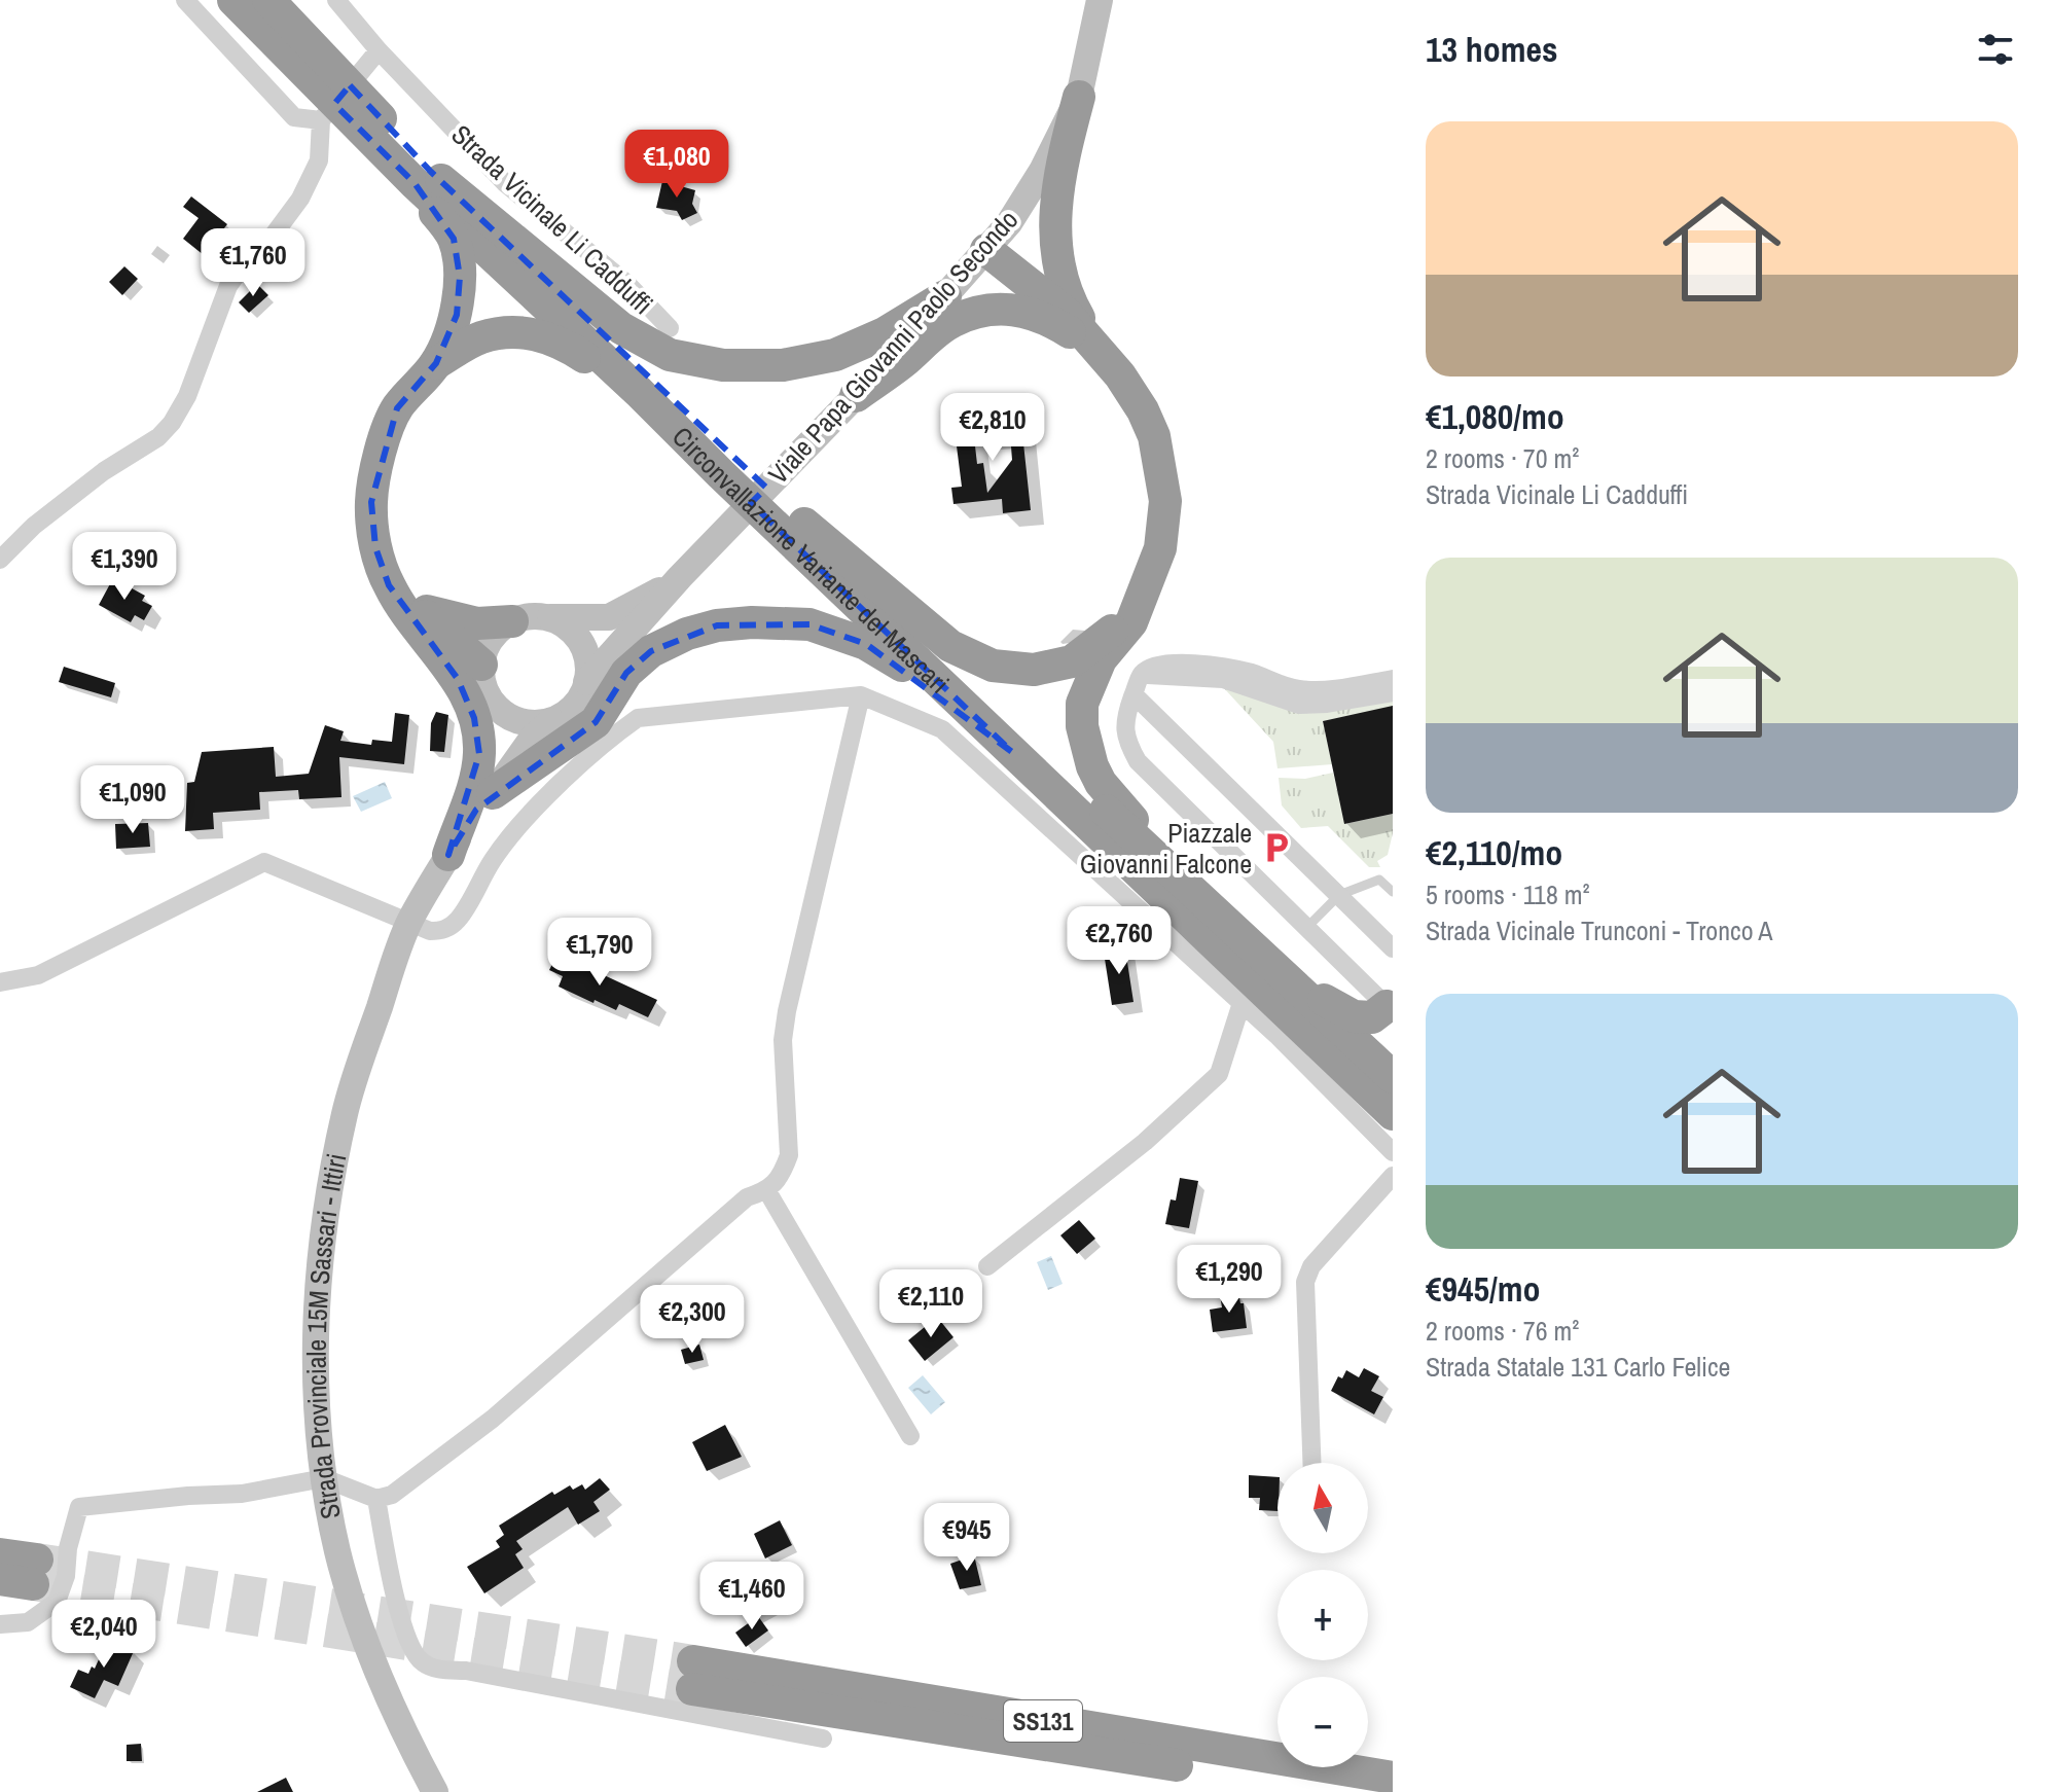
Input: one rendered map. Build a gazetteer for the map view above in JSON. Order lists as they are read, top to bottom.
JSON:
{
  "streets": {
    "highway": ["Circonvallazione Variante del Mascari", "SS131"],
    "main road": ["Viale Papa Giovanni Paolo Secondo", "Strada Provinciale 15M Sassari - Ittiri"],
    "street": ["Strada Vicinale Li Cadduffi"]
  },
  "places": {
    "parking": ["Piazzale Giovanni Falcone"]
  },
  "north": "top",
  "page": {
    "heading": "13 homes",
    "list": [
      {
        "name": "€1,080/mo",
        "note": "2 rooms · 70 m² · Strada Vicinale Li Cadduffi"
      },
      {
        "name": "€2,110/mo",
        "note": "5 rooms · 118 m² · Strada Vicinale Trunconi - Tronco A"
      },
      {
        "name": "€945/mo",
        "note": "2 rooms · 76 m² · Strada Statale 131 Carlo Felice"
      }
    ],
    "price": [
      "€1,080",
      "€1,760",
      "€2,810",
      "€1,390",
      "€1,090",
      "€2,760",
      "€1,790",
      "€1,290",
      "€2,110",
      "€2,300",
      "€945",
      "€1,460",
      "€2,040"
    ],
    "map_buttons": ["+", "−"]
  }
}
